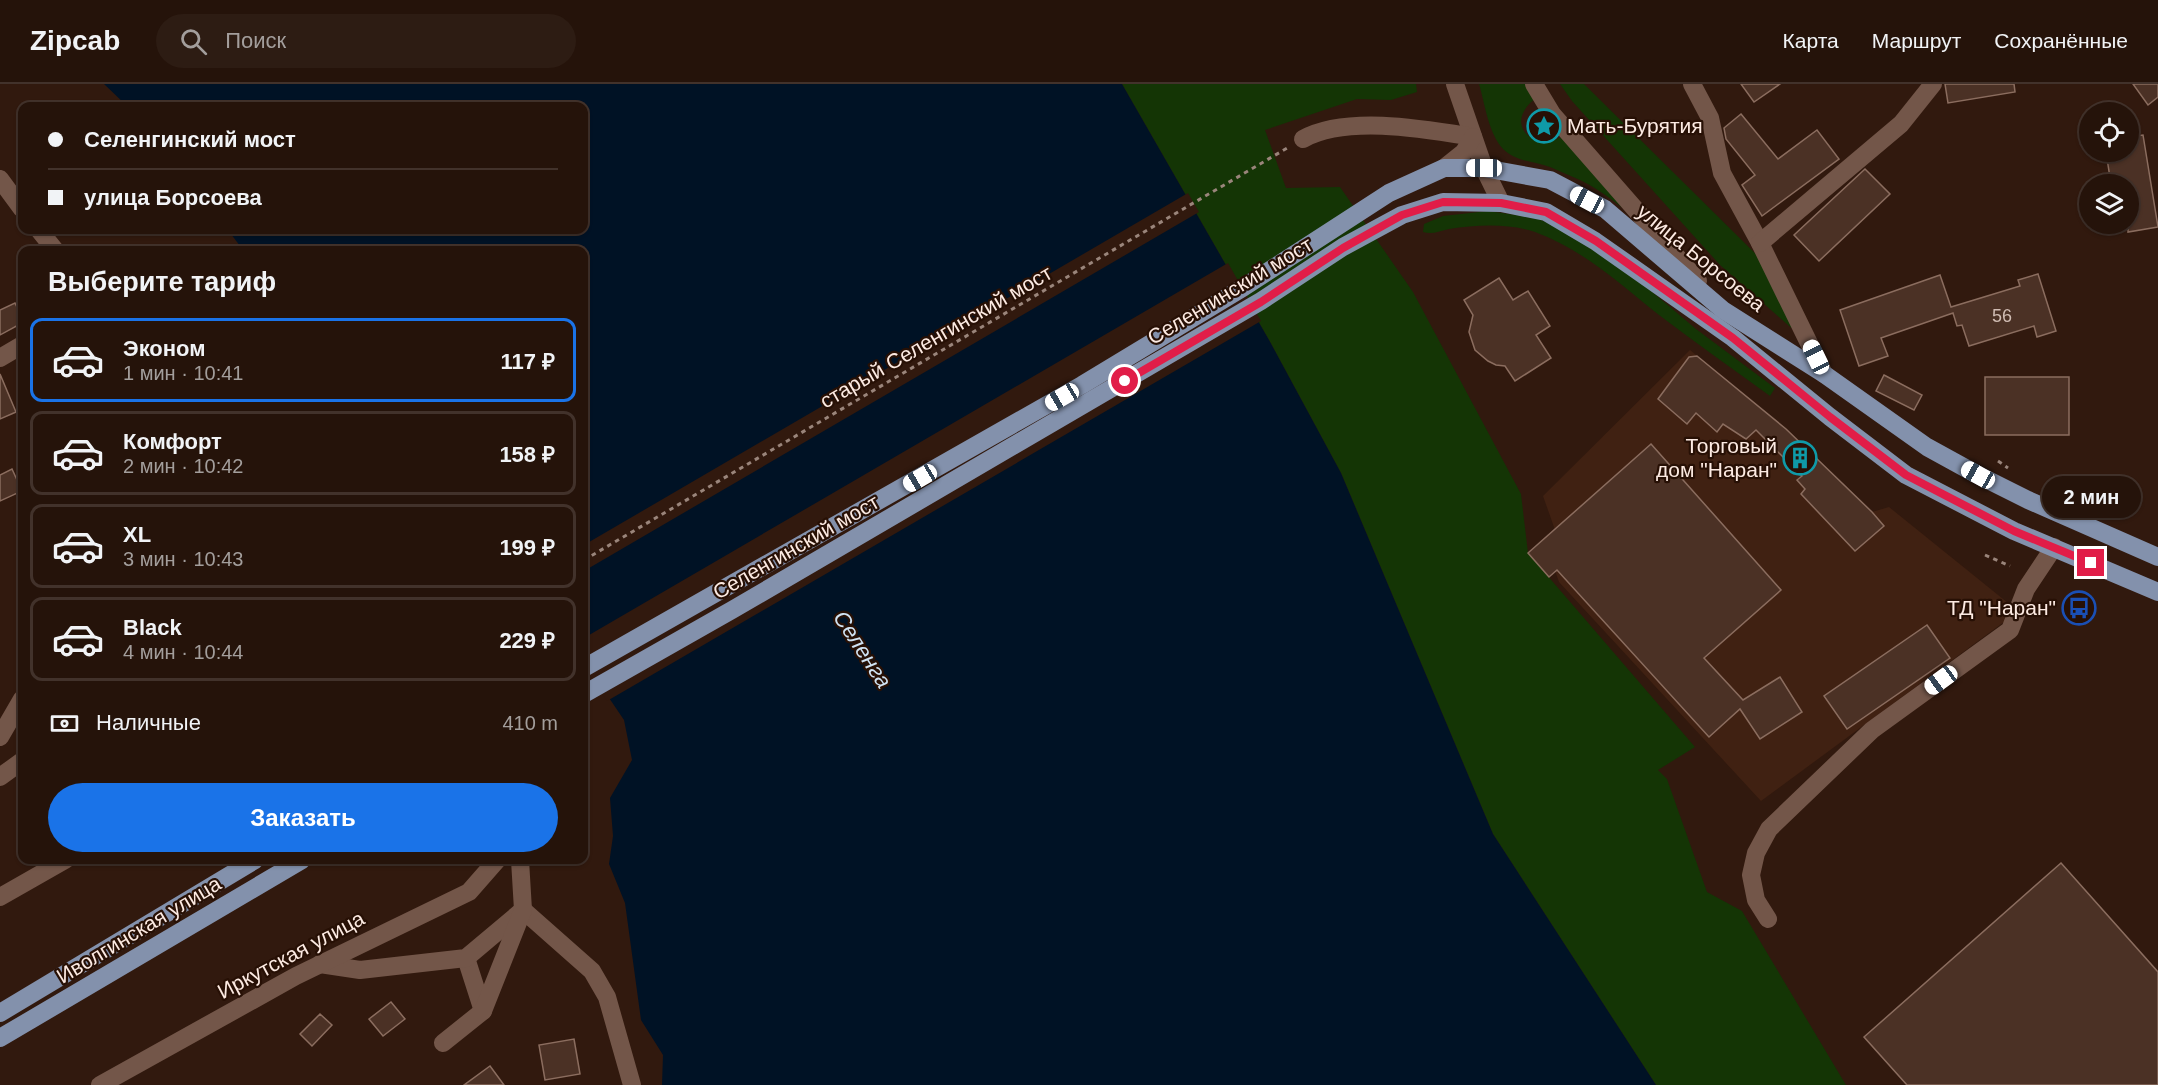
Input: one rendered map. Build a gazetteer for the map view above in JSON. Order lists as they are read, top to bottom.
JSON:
{
  "streets": {
    "main road": ["улица Борсоева", "Селенгинский мост", "Иволгинская улица"],
    "street": ["Иркутская улица"],
    "path": ["старый Селенгинский мост"]
  },
  "crossings": [
    ["улица Борсоева", "Селенгинский мост"]
  ],
  "water": ["Селенга"],
  "places": {
    "place": ["Мать-Бурятия"],
    "building": ["Торговый дом \"Наран\""],
    "bus stop": ["ТД \"Наран\""]
  },
  "house_numbers": ["56"],
  "page": {
    "header": "Zipcab",
    "search": "Поиск",
    "nav": ["Карта", "Маршрут", "Сохранённые"],
    "banner": ["Селенгинский мост", "улица Борсоева"],
    "heading": "Выберите тариф",
    "list": [
      {
        "name": "Эконом",
        "note": "1 мин · 10:41",
        "value": "117 ₽"
      },
      {
        "name": "Комфорт",
        "note": "2 мин · 10:42",
        "value": "158 ₽"
      },
      {
        "name": "XL",
        "note": "3 мин · 10:43",
        "value": "199 ₽"
      },
      {
        "name": "Black",
        "note": "4 мин · 10:44",
        "value": "229 ₽"
      }
    ],
    "bubble": "2 мин",
    "pay": ["Наличные", "410 m"],
    "buttons": "Заказать"
  }
}
